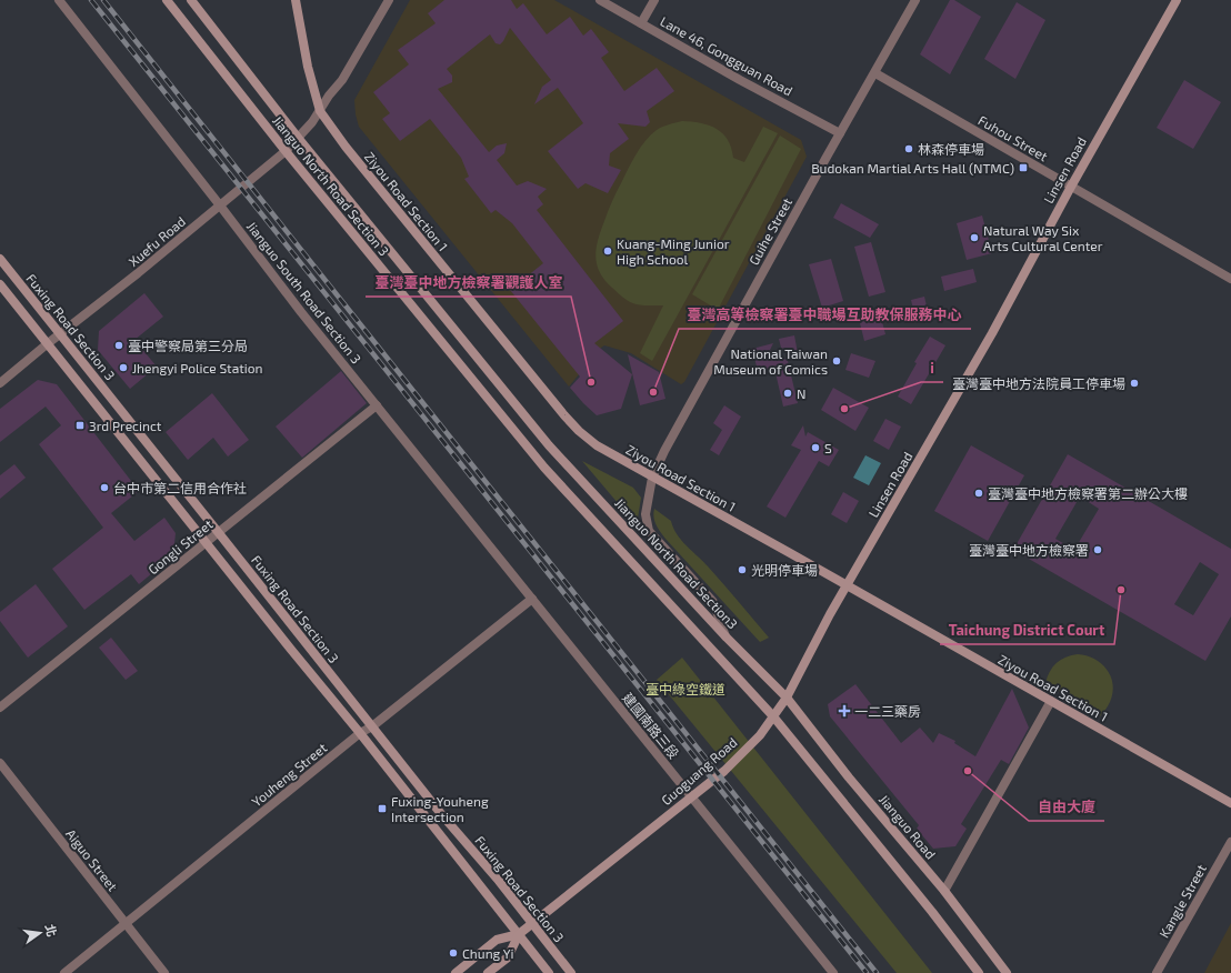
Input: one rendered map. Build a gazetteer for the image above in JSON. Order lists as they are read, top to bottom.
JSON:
{
  "streets": {
    "street": [
      "Lane 46, Gongguan Road",
      "Fuhou Street",
      "Linsen Road",
      "Jianguo North Road Section 3",
      "Ziyou Road Section 1",
      "Guihe Street",
      "Xuefu Road",
      "Jianguo South Road Section 3",
      "Fuxing Road Section 3",
      "Gongli Street",
      "Jianguo North Road Section3",
      "建國南路三段",
      "Guoguang Road",
      "Youheng Street",
      "Jianguo Road",
      "Aiguo Street",
      "Kangle Street"
    ]
  },
  "crossings": [
    ["Lane 46, Gongguan Road", "Guihe Street"],
    ["Fuhou Street", "Linsen Road"],
    ["Fuhou Street", "Guihe Street"],
    ["Linsen Road", "Ziyou Road Section 1"],
    ["Linsen Road", "Guoguang Road"],
    ["Jianguo North Road Section 3", "Xuefu Road"],
    ["Jianguo North Road Section 3", "Jianguo North Road Section3"],
    ["Jianguo North Road Section 3", "Guoguang Road"],
    ["Ziyou Road Section 1", "Guihe Street"],
    ["Ziyou Road Section 1", "Xuefu Road"],
    ["Ziyou Road Section 1", "Guoguang Road"],
    ["Guihe Street", "Jianguo North Road Section3"],
    ["Xuefu Road", "Jianguo South Road Section 3"],
    ["Xuefu Road", "Fuxing Road Section 3"],
    ["Xuefu Road", "Jianguo North Road Section3"],
    ["Jianguo South Road Section 3", "Gongli Street"],
    ["Jianguo South Road Section 3", "建國南路三段"],
    ["Jianguo South Road Section 3", "Youheng Street"],
    ["Fuxing Road Section 3", "Gongli Street"],
    ["Fuxing Road Section 3", "Guoguang Road"],
    ["Fuxing Road Section 3", "Youheng Street"],
    ["Jianguo North Road Section3", "Guoguang Road"],
    ["Jianguo North Road Section3", "Jianguo Road"],
    ["建國南路三段", "Guoguang Road"],
    ["建國南路三段", "Youheng Street"],
    ["Guoguang Road", "Jianguo Road"],
    ["Youheng Street", "Aiguo Street"]
  ],
  "parks": ["臺中綠空鐵道"],
  "places": {
    "other": [
      "林森停車場",
      "Natural Way Six Arts Cultural Center",
      "Kuang-Ming Junior High School",
      "臺中警察局第三分局",
      "National Taiwan Museum of Comics",
      "Jhengyi Police Station",
      "臺灣臺中地方檢察署觀護人室",
      "臺灣臺中地方法院員工停車場",
      "臺灣高等檢察署臺中職場互助教保服務中心",
      "N",
      "i",
      "S",
      "台中市第二信用合作社",
      "臺灣臺中地方檢察署第二辦公大樓",
      "臺灣臺中地方檢察署",
      "光明停車場",
      "Taichung District Court",
      "自由大廈",
      "Chung Yi"
    ],
    "transit": ["Budokan Martial Arts Hall (NTMC)", "3rd Precinct", "Fuxing-Youheng Intersection"],
    "health": ["一二三藥房"]
  },
  "north": "right"
}
